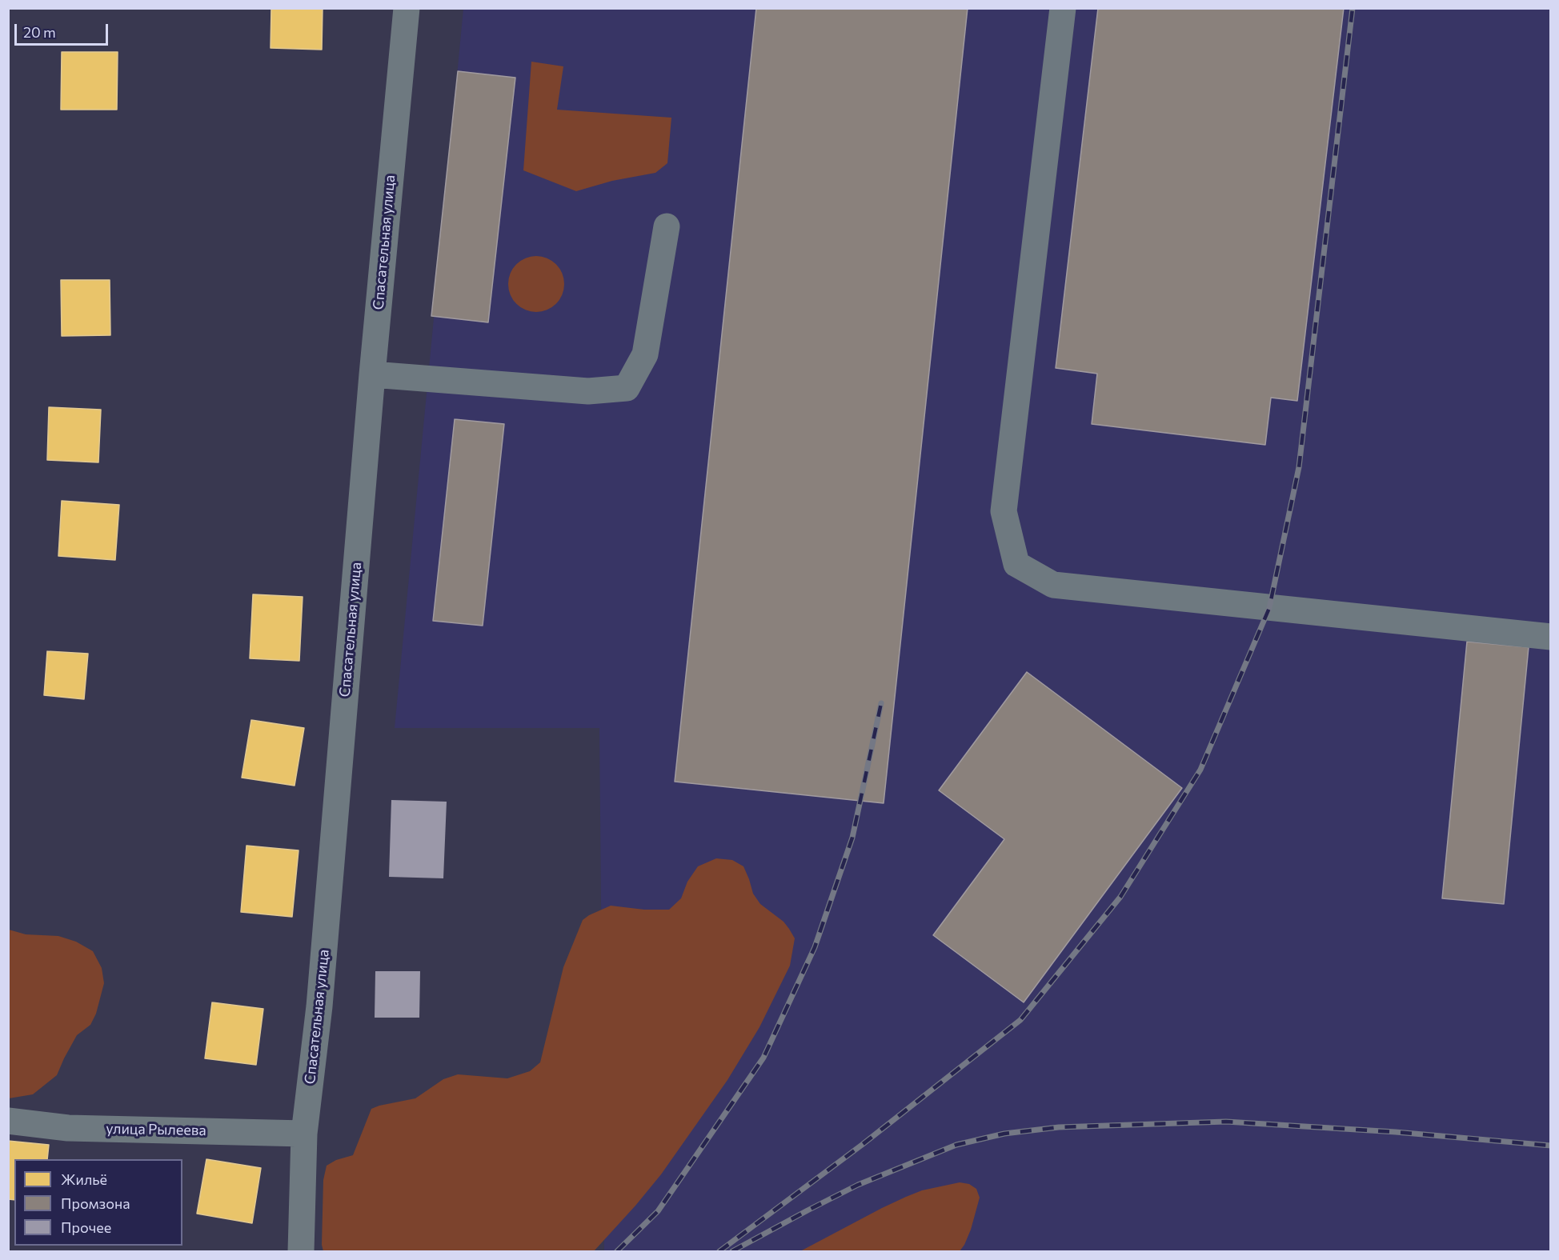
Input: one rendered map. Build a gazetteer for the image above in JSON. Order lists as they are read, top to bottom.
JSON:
{
  "streets": {
    "street": ["Спасательная улица", "улица Рылеева"]
  },
  "crossings": [
    ["Спасательная улица", "улица Рылеева"]
  ],
  "legend": ["Жильё", "Промзона", "Прочее"],
  "scale_bar": "20 m"
}
